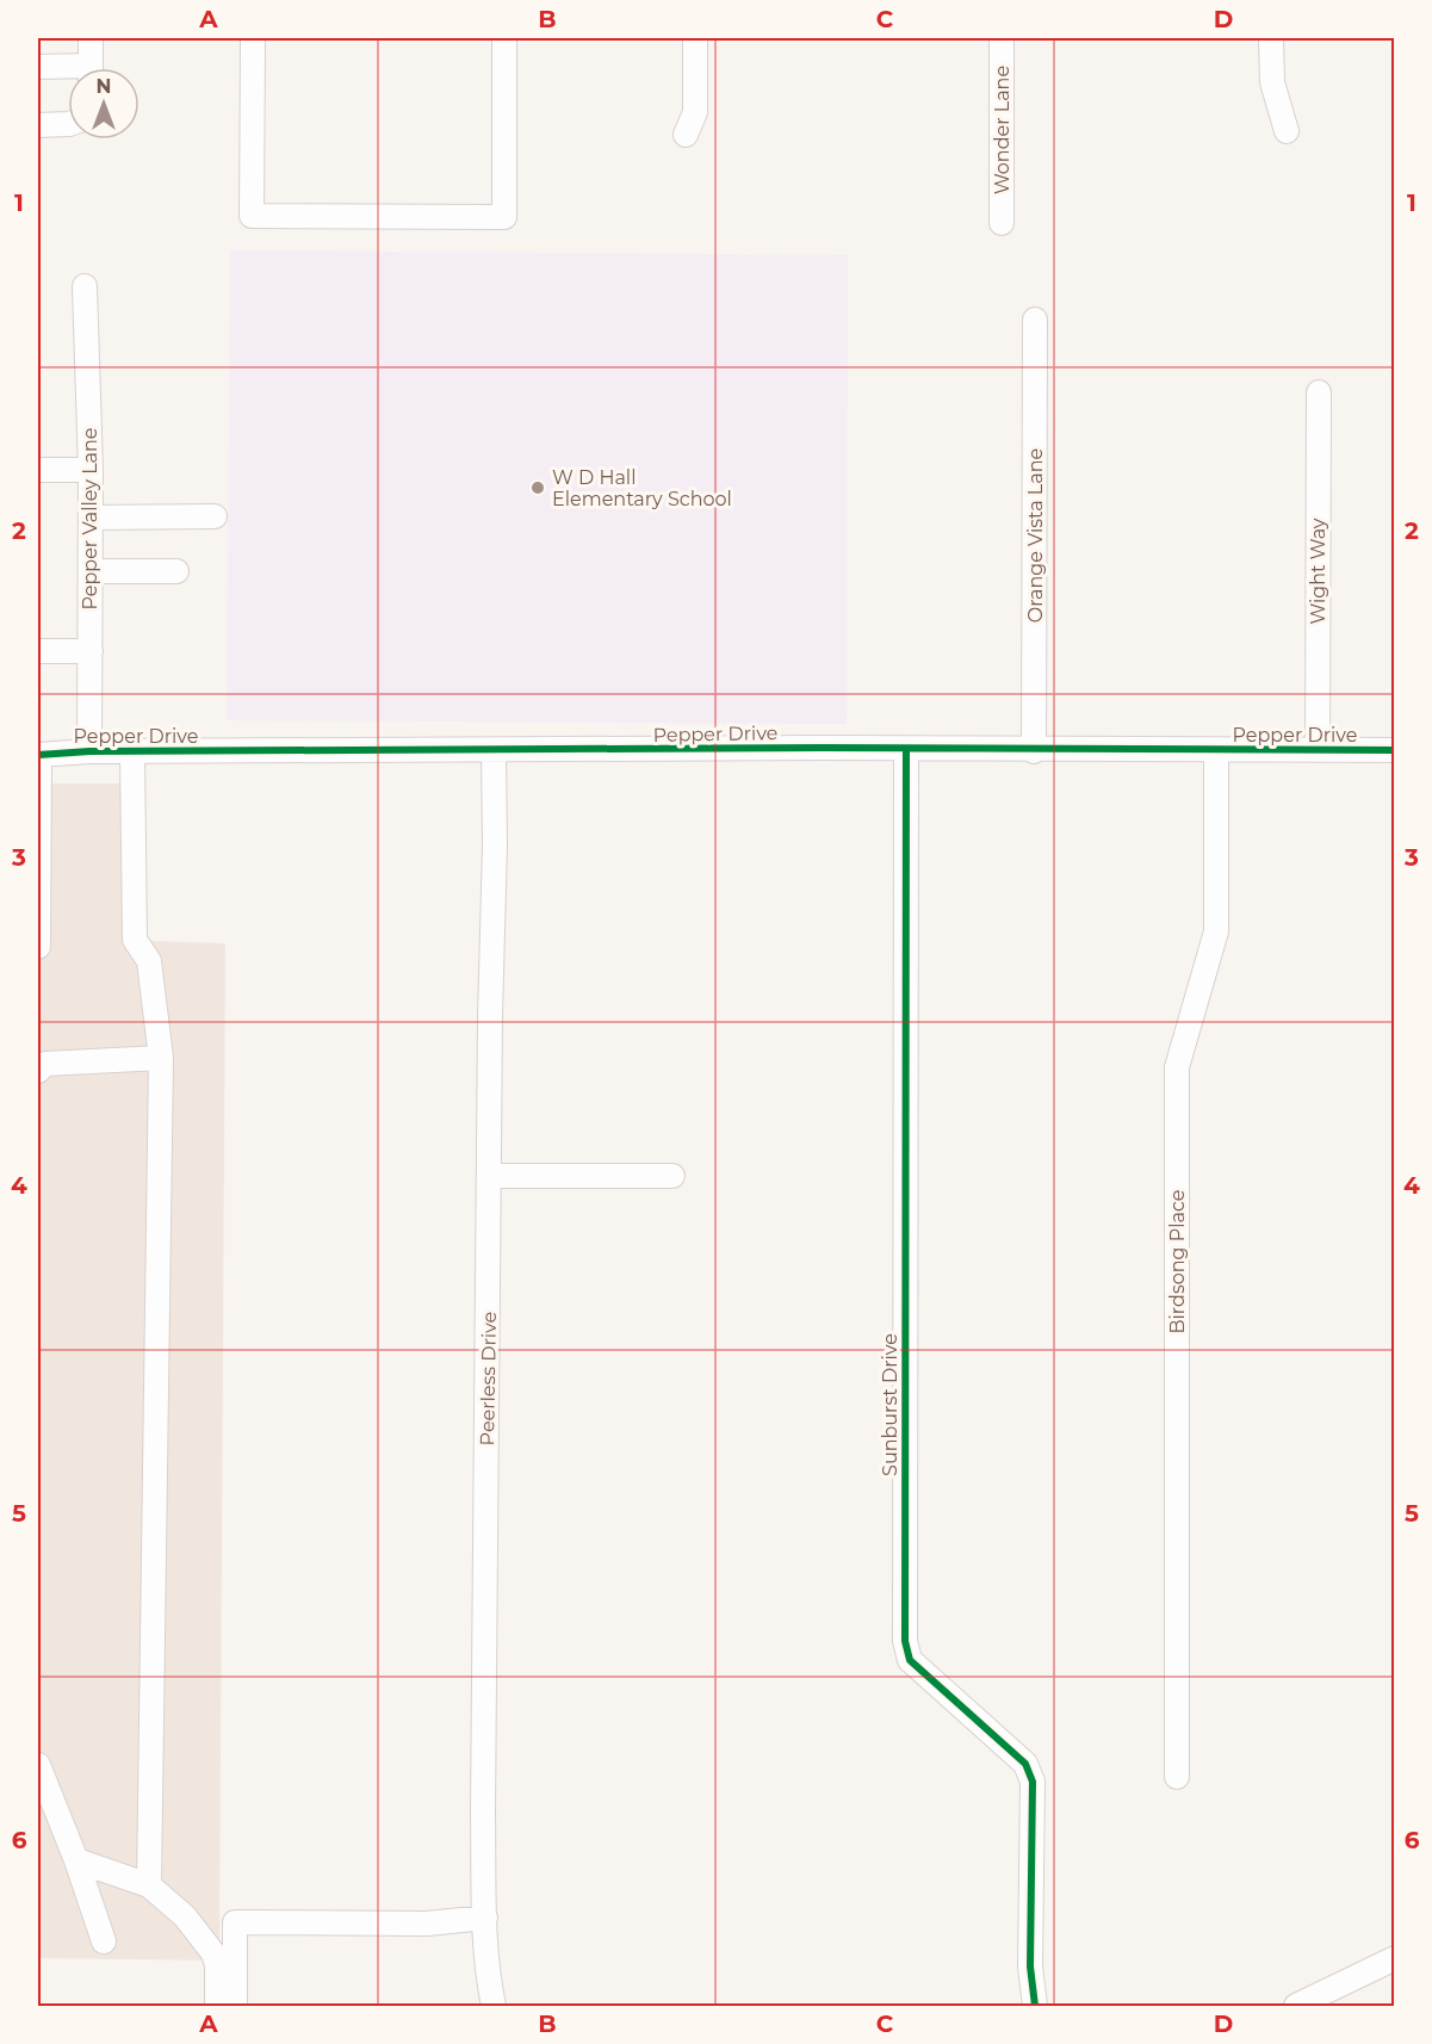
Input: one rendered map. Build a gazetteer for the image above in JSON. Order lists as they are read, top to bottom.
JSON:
{
  "streets": {
    "street": [
      "Wonder Lane",
      "Pepper Valley Lane",
      "Orange Vista Lane",
      "Wight Way",
      "Pepper Drive",
      "Birdsong Place",
      "Peerless Drive",
      "Sunburst Drive"
    ]
  },
  "crossings": [
    ["Pepper Valley Lane", "Pepper Drive"],
    ["Orange Vista Lane", "Pepper Drive"],
    ["Wight Way", "Pepper Drive"],
    ["Pepper Drive", "Birdsong Place"],
    ["Pepper Drive", "Peerless Drive"],
    ["Pepper Drive", "Sunburst Drive"]
  ],
  "places": ["W D Hall Elementary School"],
  "north": "top",
  "grid": {
    "columns": [
      "A",
      "B",
      "C",
      "D"
    ],
    "rows": [
      "1",
      "2",
      "3",
      "4",
      "5",
      "6"
    ]
  }
}
